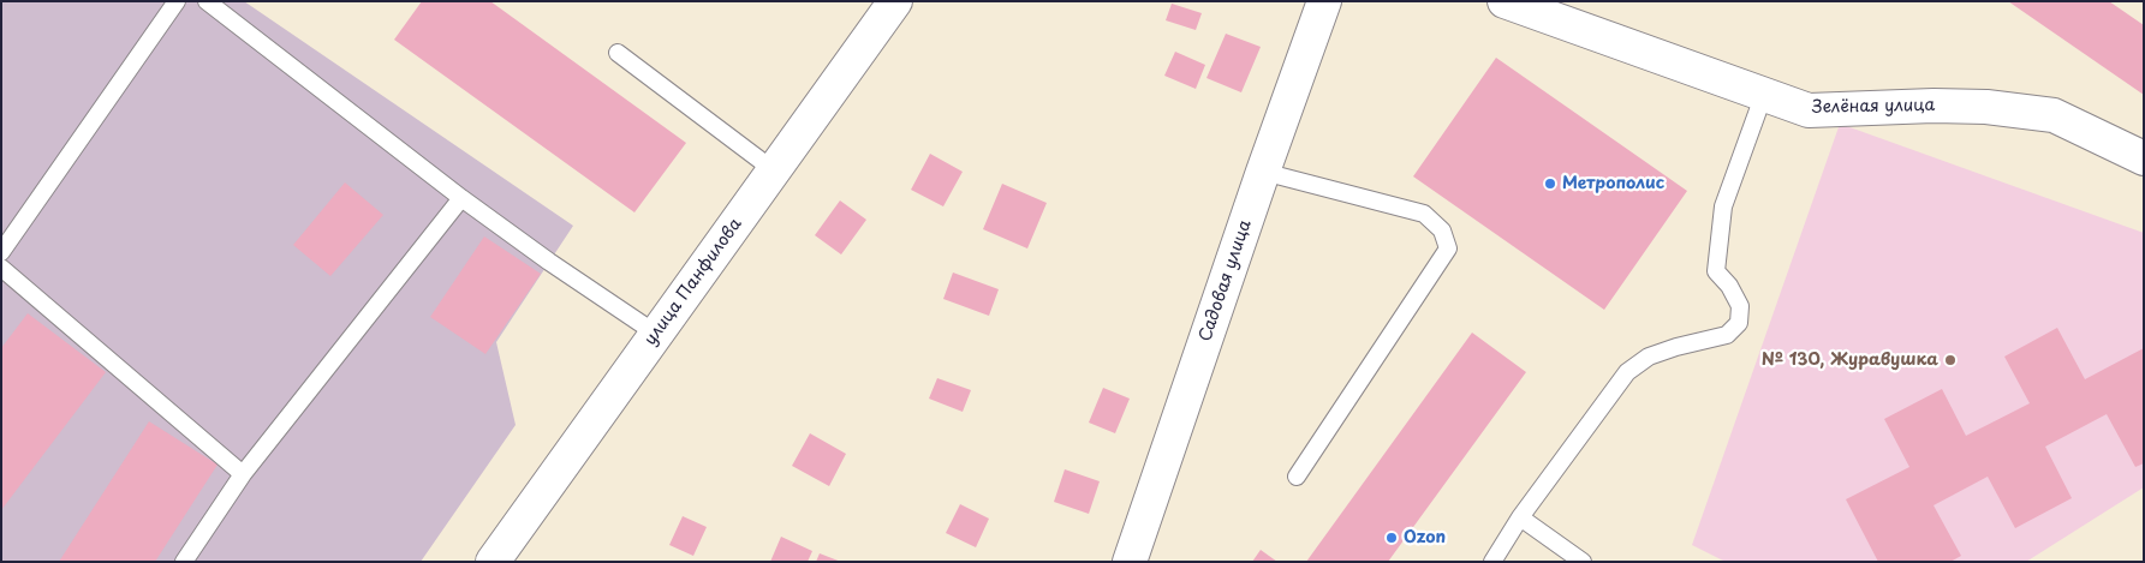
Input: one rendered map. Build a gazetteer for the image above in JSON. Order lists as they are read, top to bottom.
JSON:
{
  "streets": {
    "street": ["Зелёная улица", "Садовая улица", "улица Панфилова"]
  },
  "places": ["Метрополис", "№ 130, Журавушка", "Ozon"]
}
